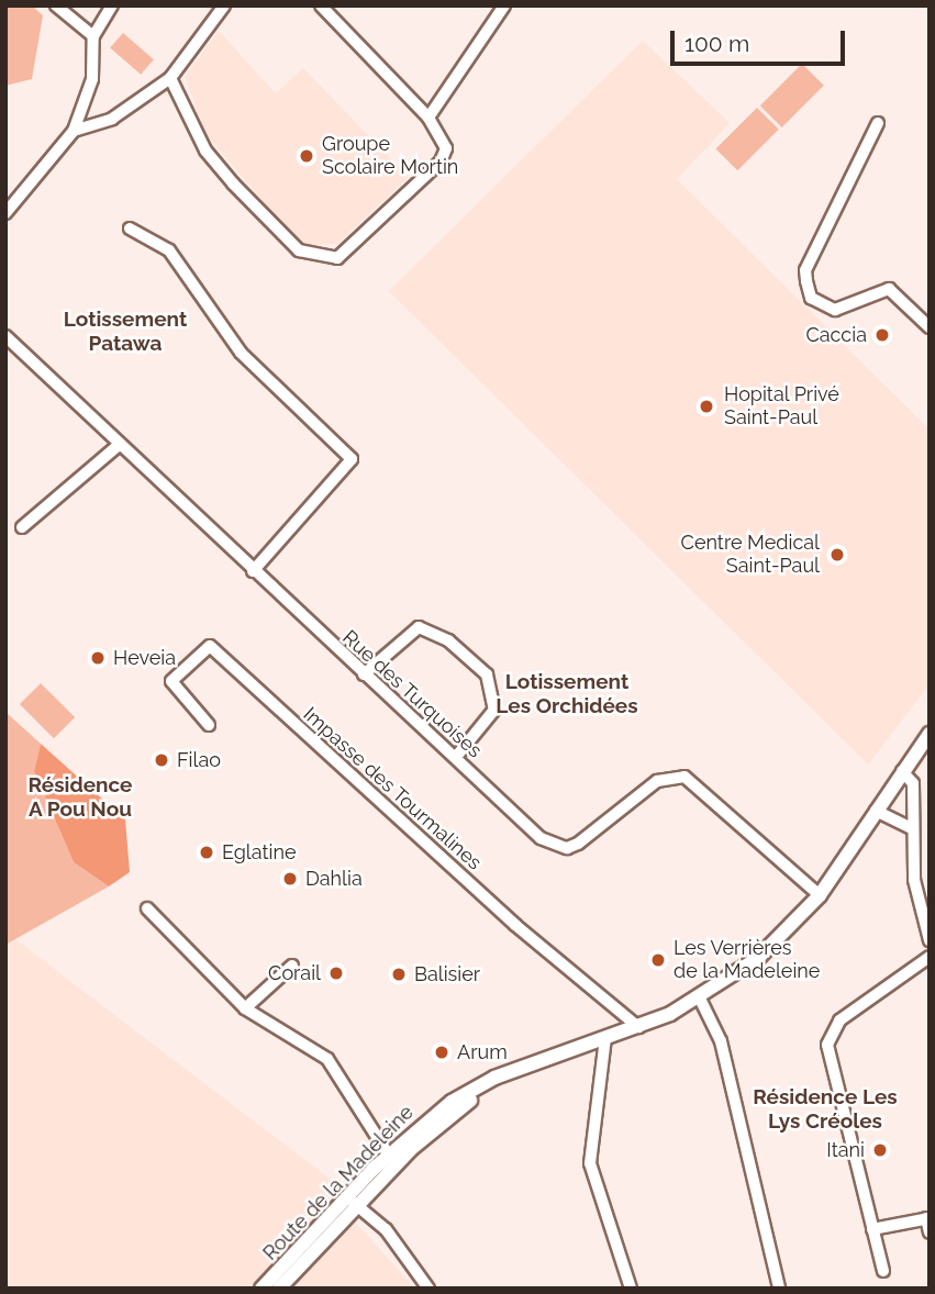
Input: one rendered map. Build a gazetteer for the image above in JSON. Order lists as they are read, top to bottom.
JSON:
{
  "streets": {
    "main road": ["Route de la Madeleine"],
    "street": ["Rue des Turquoises", "Impasse des Tourmalines"]
  },
  "crossings": [
    ["Rue des Turquoises", "Route de la Madeleine"],
    ["Impasse des Tourmalines", "Route de la Madeleine"]
  ],
  "districts": [
    "Lotissement Patawa",
    "Lotissement Les Orchidées",
    "Résidence A Pou Nou",
    "Résidence Les Lys Créoles"
  ],
  "places": [
    "Groupe Scolaire Mortin",
    "Caccia",
    "Hopital Privé Saint-Paul",
    "Centre Medical Saint-Paul",
    "Heveia",
    "Filao",
    "Eglatine",
    "Dahlia",
    "Les Verrières de la Madeleine",
    "Corail",
    "Balisier",
    "Arum",
    "Itani"
  ],
  "scale_bar": "100 m"
}
